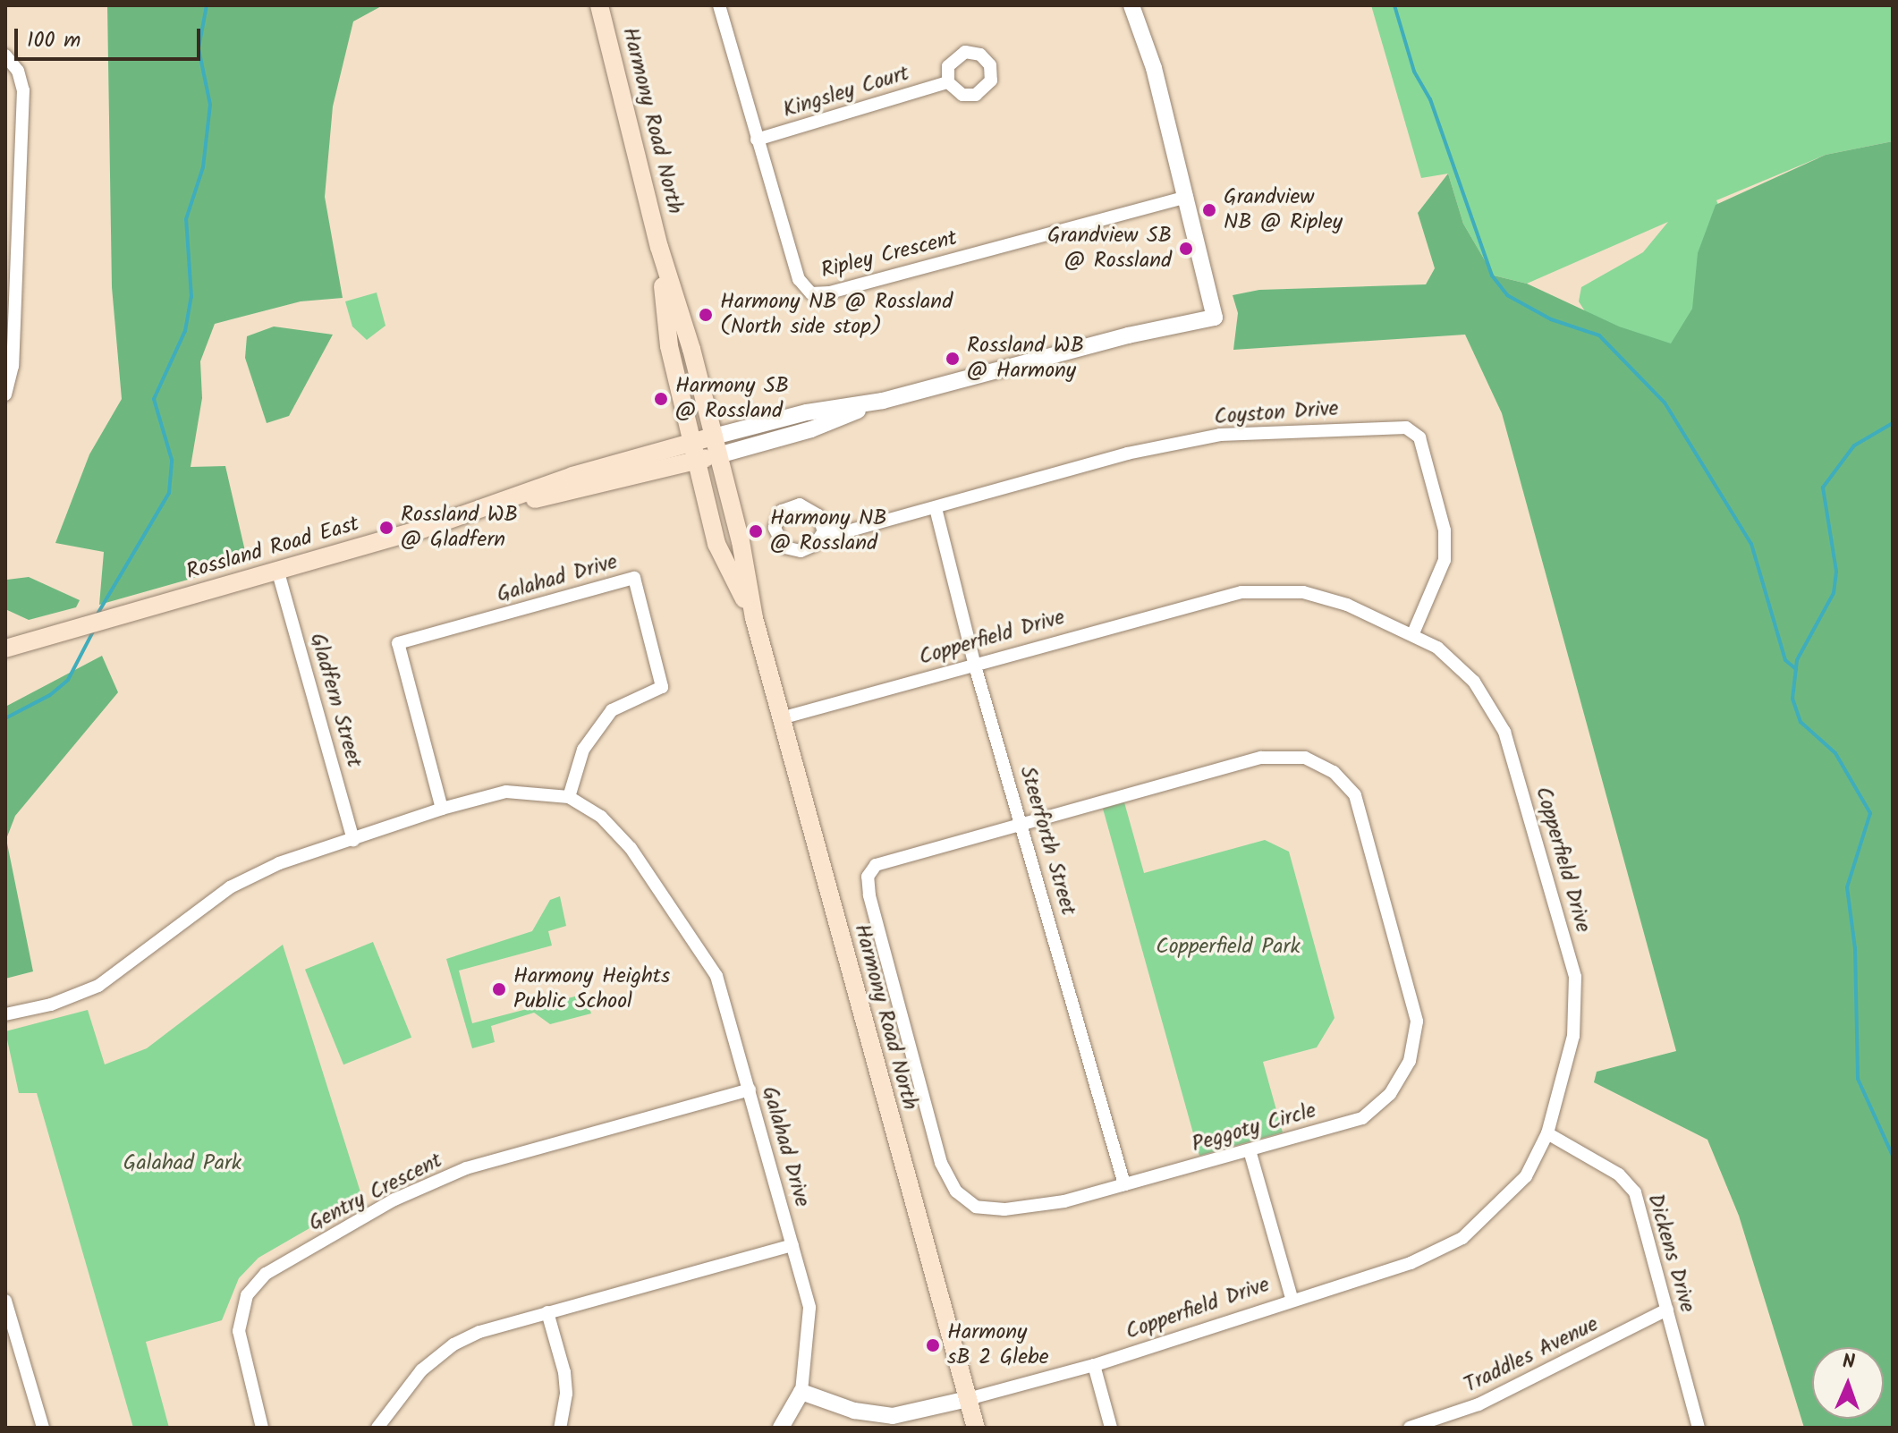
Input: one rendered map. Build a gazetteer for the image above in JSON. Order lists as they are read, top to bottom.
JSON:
{
  "streets": {
    "main road": ["Harmony Road North", "Rossland Road East"],
    "street": [
      "Kingsley Court",
      "Ripley Crescent",
      "Coyston Drive",
      "Galahad Drive",
      "Copperfield Drive",
      "Gladfern Street",
      "Steerforth Street",
      "Peggoty Circle",
      "Gentry Crescent",
      "Dickens Drive",
      "Traddles Avenue"
    ]
  },
  "crossings": [
    ["Kingsley Court", "Ripley Crescent"],
    ["Harmony Road North", "Rossland Road East"],
    ["Harmony Road North", "Copperfield Drive"],
    ["Ripley Crescent", "Rossland Road East"],
    ["Coyston Drive", "Copperfield Drive"],
    ["Coyston Drive", "Steerforth Street"],
    ["Rossland Road East", "Gladfern Street"],
    ["Galahad Drive", "Gladfern Street"],
    ["Galahad Drive", "Gentry Crescent"],
    ["Copperfield Drive", "Steerforth Street"],
    ["Copperfield Drive", "Dickens Drive"],
    ["Steerforth Street", "Peggoty Circle"],
    ["Dickens Drive", "Traddles Avenue"]
  ],
  "parks": ["Copperfield Park", "Galahad Park"],
  "places": [
    "Grandview NB @ Ripley",
    "Grandview SB @ Rossland",
    "Harmony NB @ Rossland (North side stop)",
    "Rossland WB @ Harmony",
    "Harmony SB @ Rossland",
    "Rossland WB @ Gladfern",
    "Harmony NB @ Rossland",
    "Harmony Heights Public School",
    "Harmony sB 2 Glebe"
  ],
  "scale_bar": "100 m",
  "north": "top"
}
